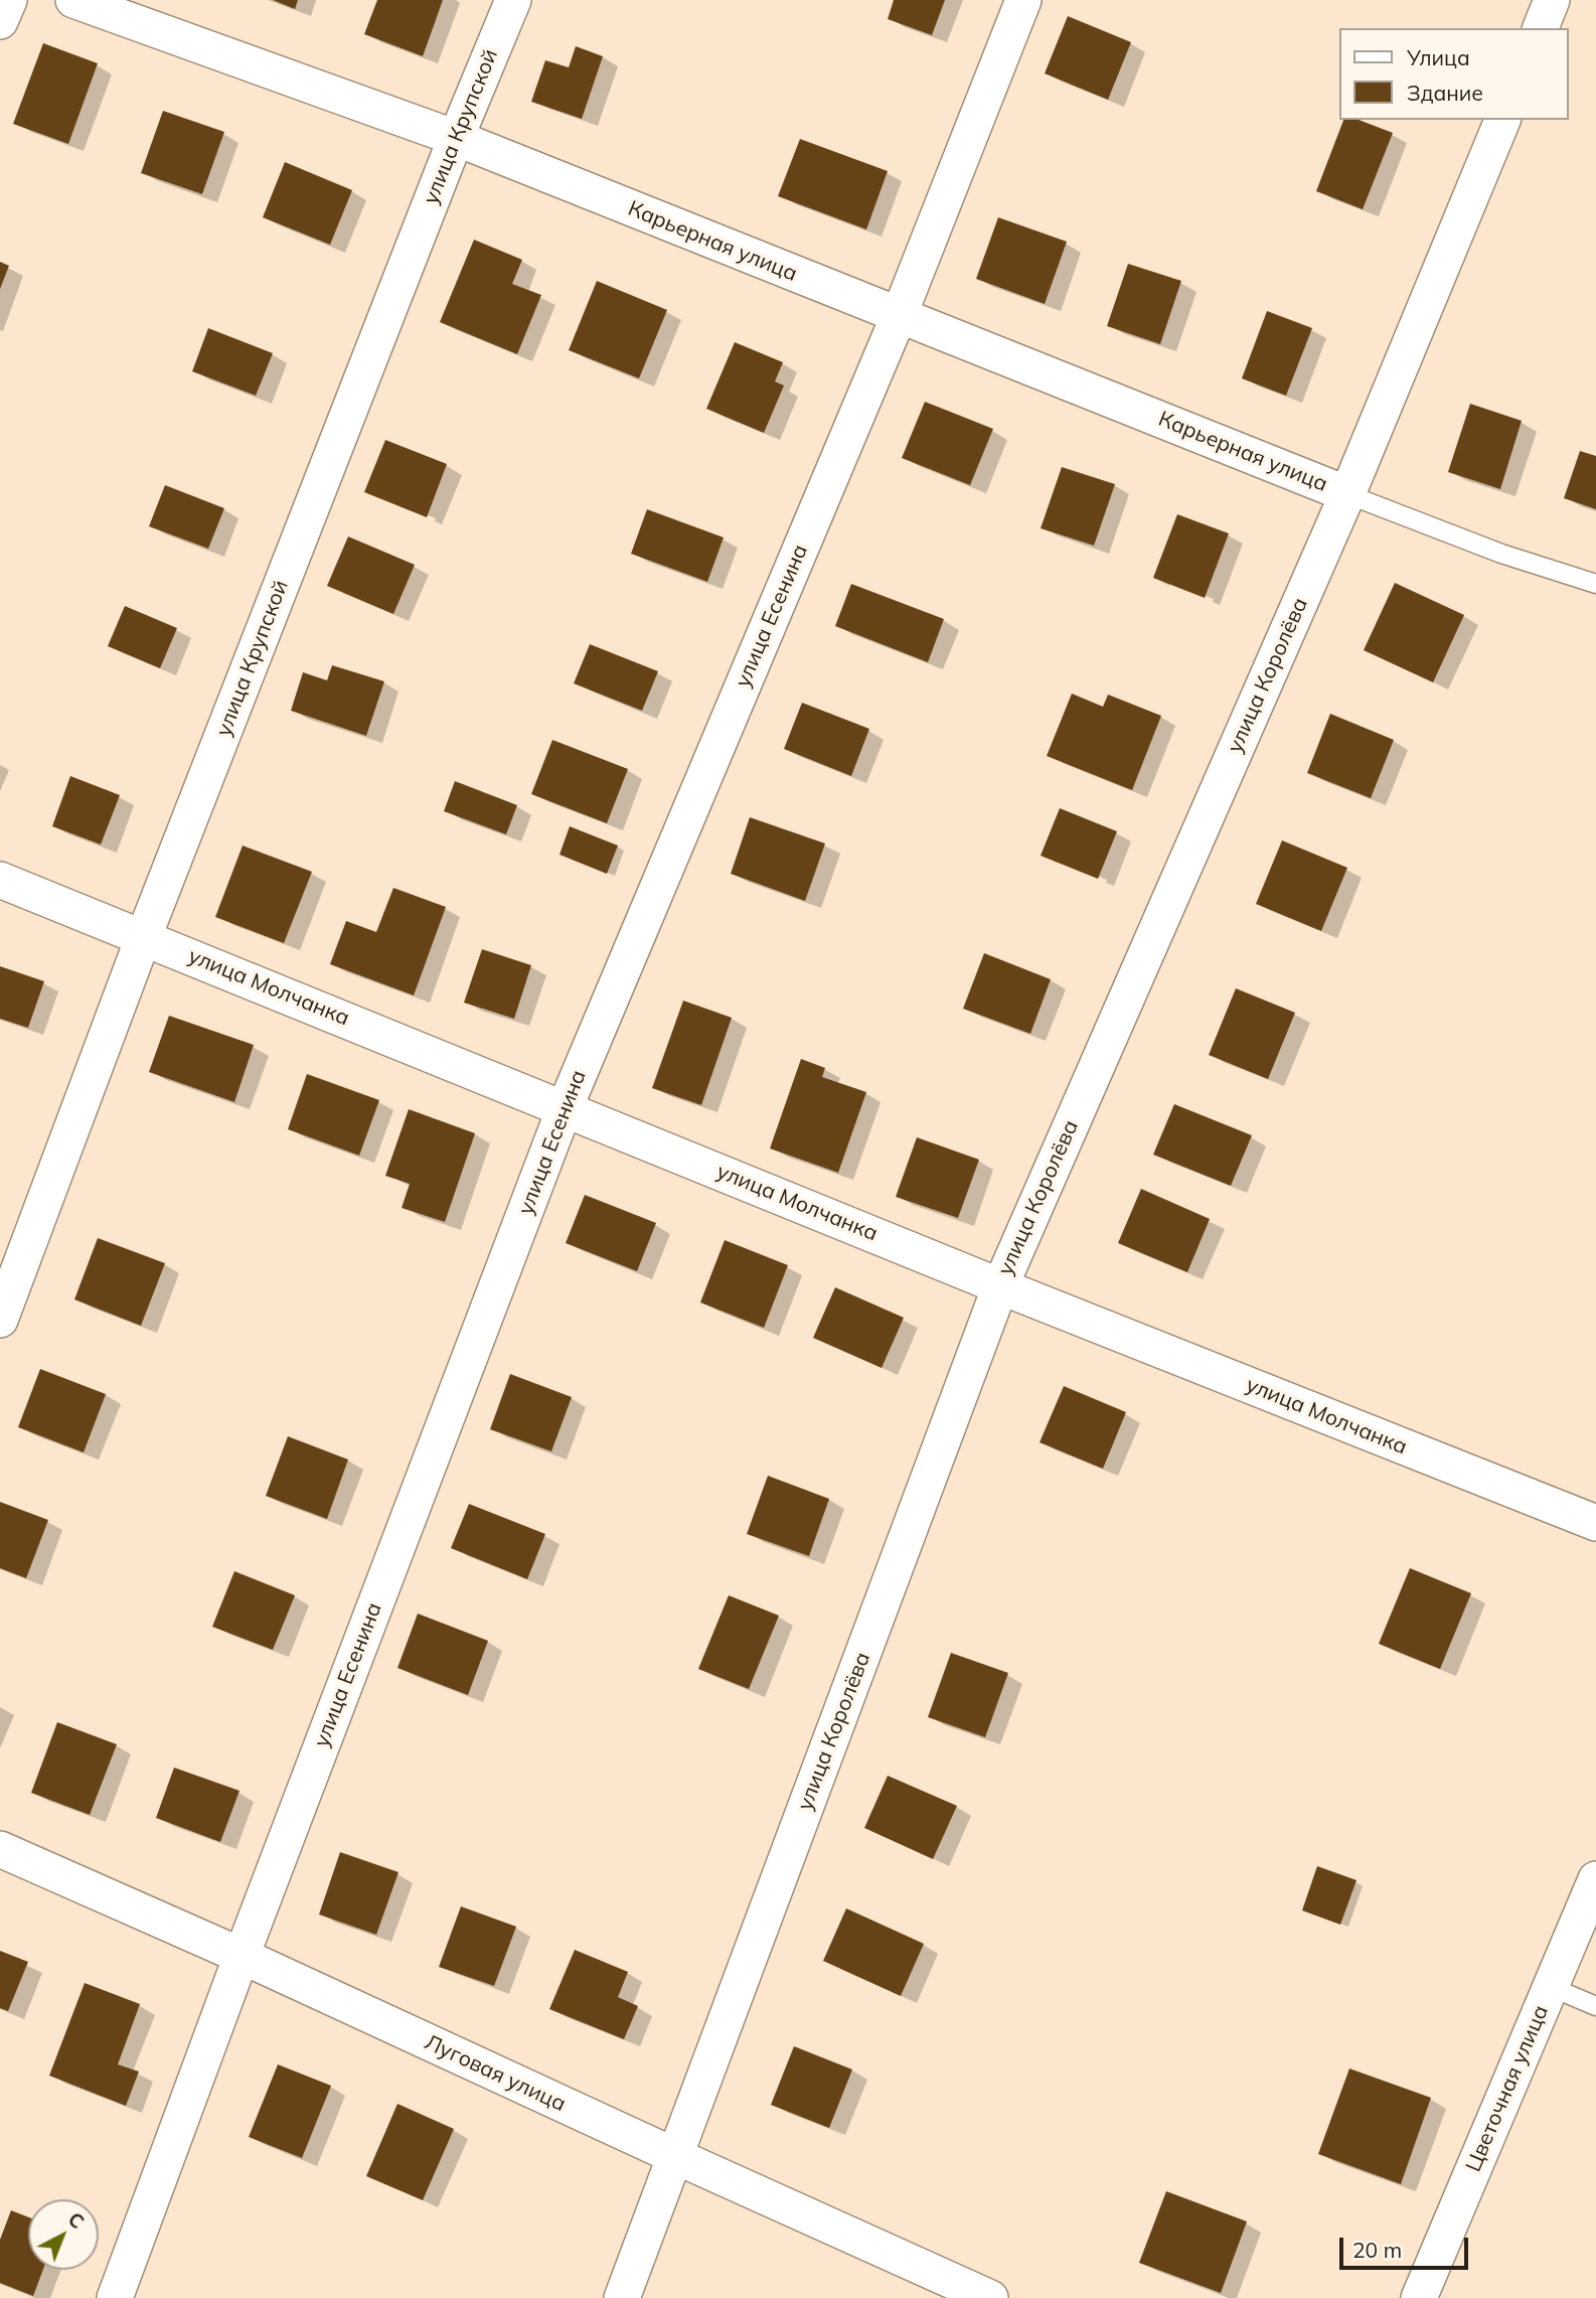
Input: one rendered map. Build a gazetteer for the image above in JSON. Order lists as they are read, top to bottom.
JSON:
{
  "streets": {
    "street": [
      "улица Крупской",
      "Карьерная улица",
      "улица Есенина",
      "улица Королёва",
      "улица Молчанка",
      "Луговая улица",
      "Цветочная улица"
    ]
  },
  "crossings": [
    ["улица Крупской", "Карьерная улица"],
    ["улица Крупской", "улица Молчанка"],
    ["Карьерная улица", "улица Есенина"],
    ["Карьерная улица", "улица Королёва"],
    ["улица Есенина", "улица Молчанка"],
    ["улица Есенина", "Луговая улица"],
    ["улица Королёва", "улица Молчанка"],
    ["улица Королёва", "Луговая улица"]
  ],
  "legend": ["Улица", "Здание"],
  "scale_bar": "20 m",
  "north": "top right"
}
